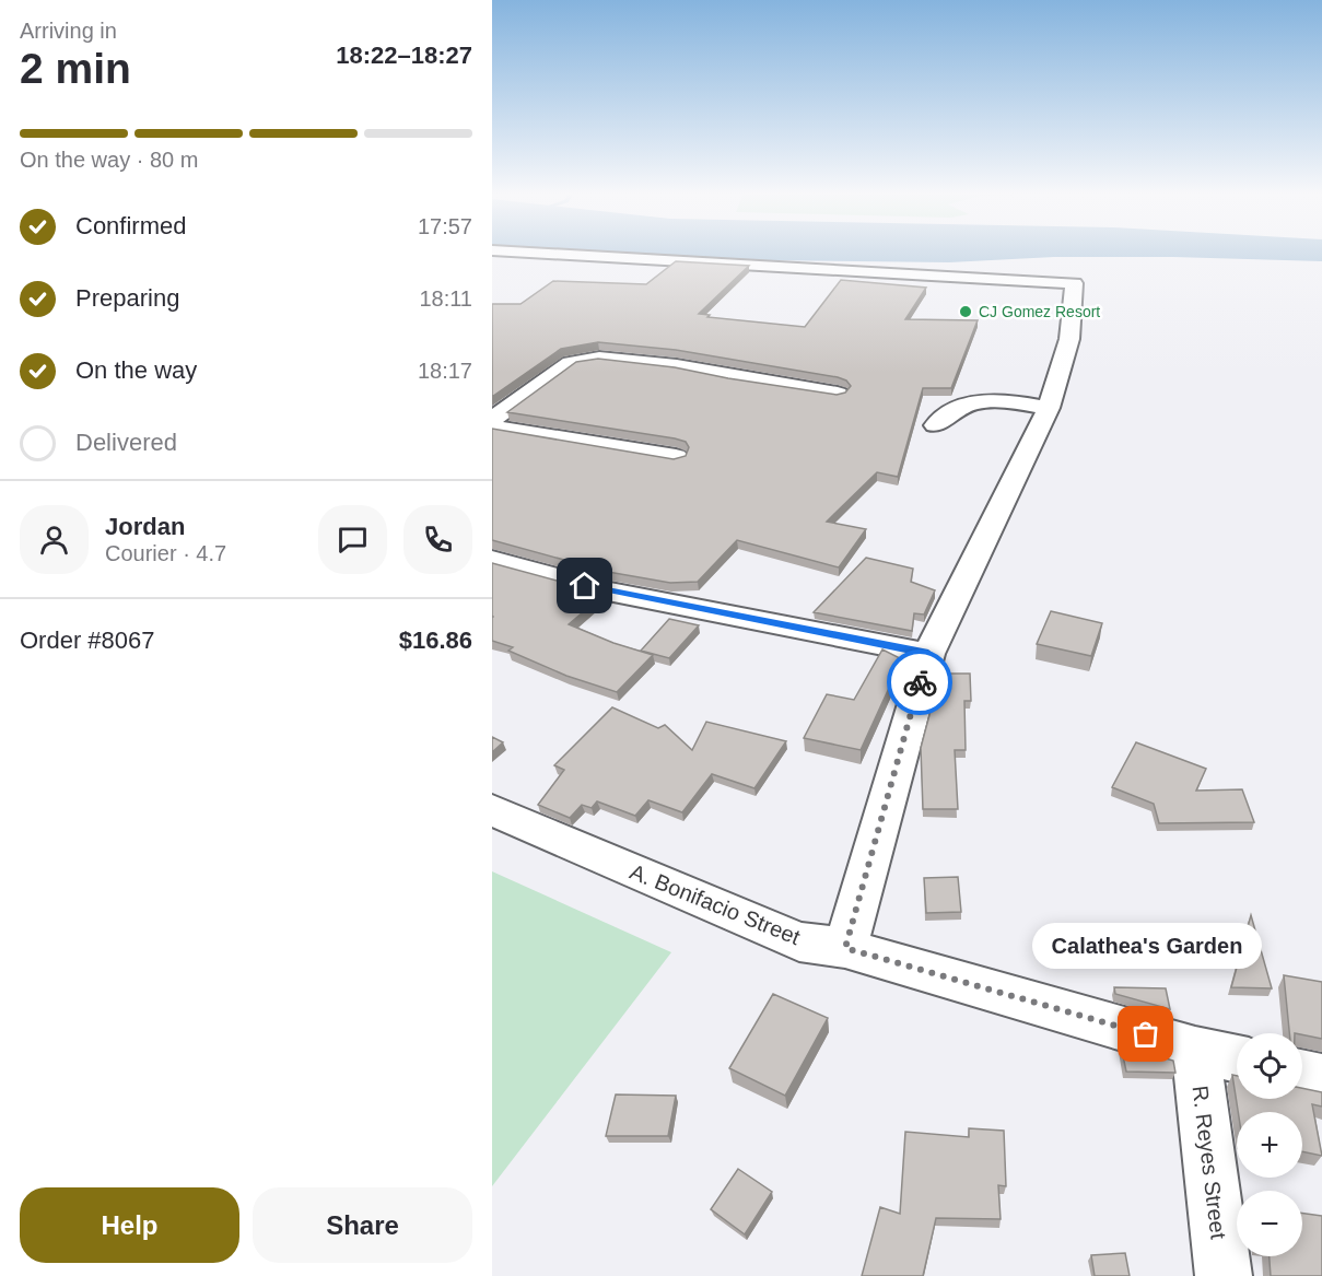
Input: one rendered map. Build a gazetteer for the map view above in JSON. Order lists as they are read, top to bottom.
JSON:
{
  "streets": {
    "street": ["A. Bonifacio Street", "R. Reyes Street"]
  },
  "crossings": [
    ["A. Bonifacio Street", "R. Reyes Street"]
  ],
  "places": ["CJ Gomez Resort", "Calathea's Garden"],
  "page": {
    "heading": ["2 min", "Arriving in", "18:22–18:27"],
    "panel": [
      "Jordan",
      "Courier · 4.7",
      "Order #8067",
      "$16.86"
    ],
    "bar": "On the way · 80 m",
    "list": [
      ["Confirmed", "17:57"],
      ["Preparing", "18:11"],
      ["On the way", "18:17"],
      "Delivered"
    ],
    "bubble": "Calathea's Garden",
    "map_buttons": ["+", "−"],
    "buttons": ["Help", "Share"]
  }
}
